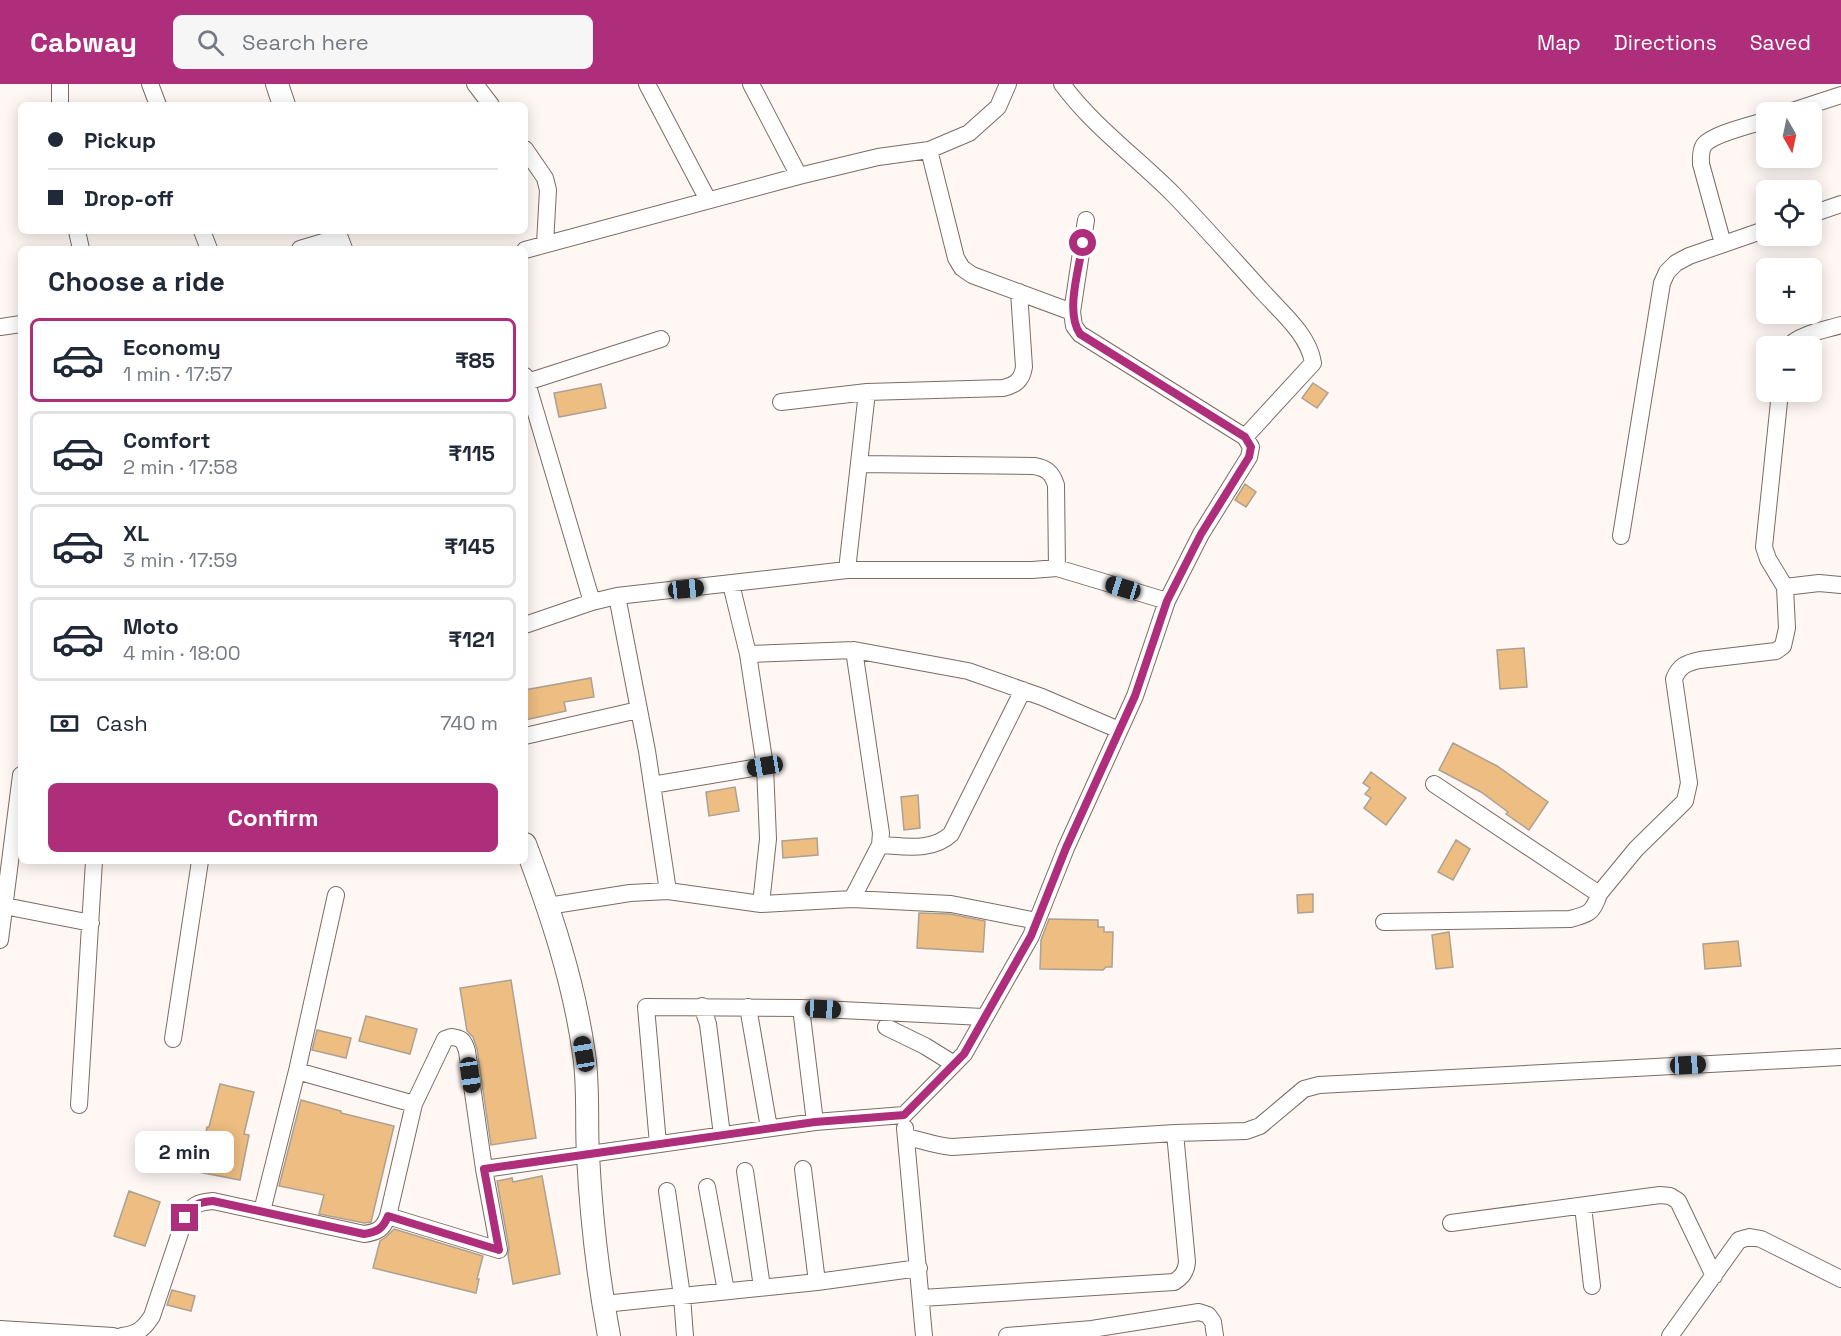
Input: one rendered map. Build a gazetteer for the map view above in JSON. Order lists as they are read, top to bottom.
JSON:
{
  "north": "bottom",
  "page": {
    "header": "Cabway",
    "search": "Search here",
    "nav": ["Map", "Directions", "Saved"],
    "map_buttons": ["+", "−"],
    "banner": ["Pickup", "Drop-off"],
    "heading": "Choose a ride",
    "list": [
      {
        "name": "Economy",
        "note": "1 min · 17:57",
        "value": "₹85"
      },
      {
        "name": "Comfort",
        "note": "2 min · 17:58",
        "value": "₹115"
      },
      {
        "name": "XL",
        "note": "3 min · 17:59",
        "value": "₹145"
      },
      {
        "name": "Moto",
        "note": "4 min · 18:00",
        "value": "₹121"
      }
    ],
    "pay": ["Cash", "740 m"],
    "buttons": "Confirm",
    "bubble": "2 min"
  }
}
